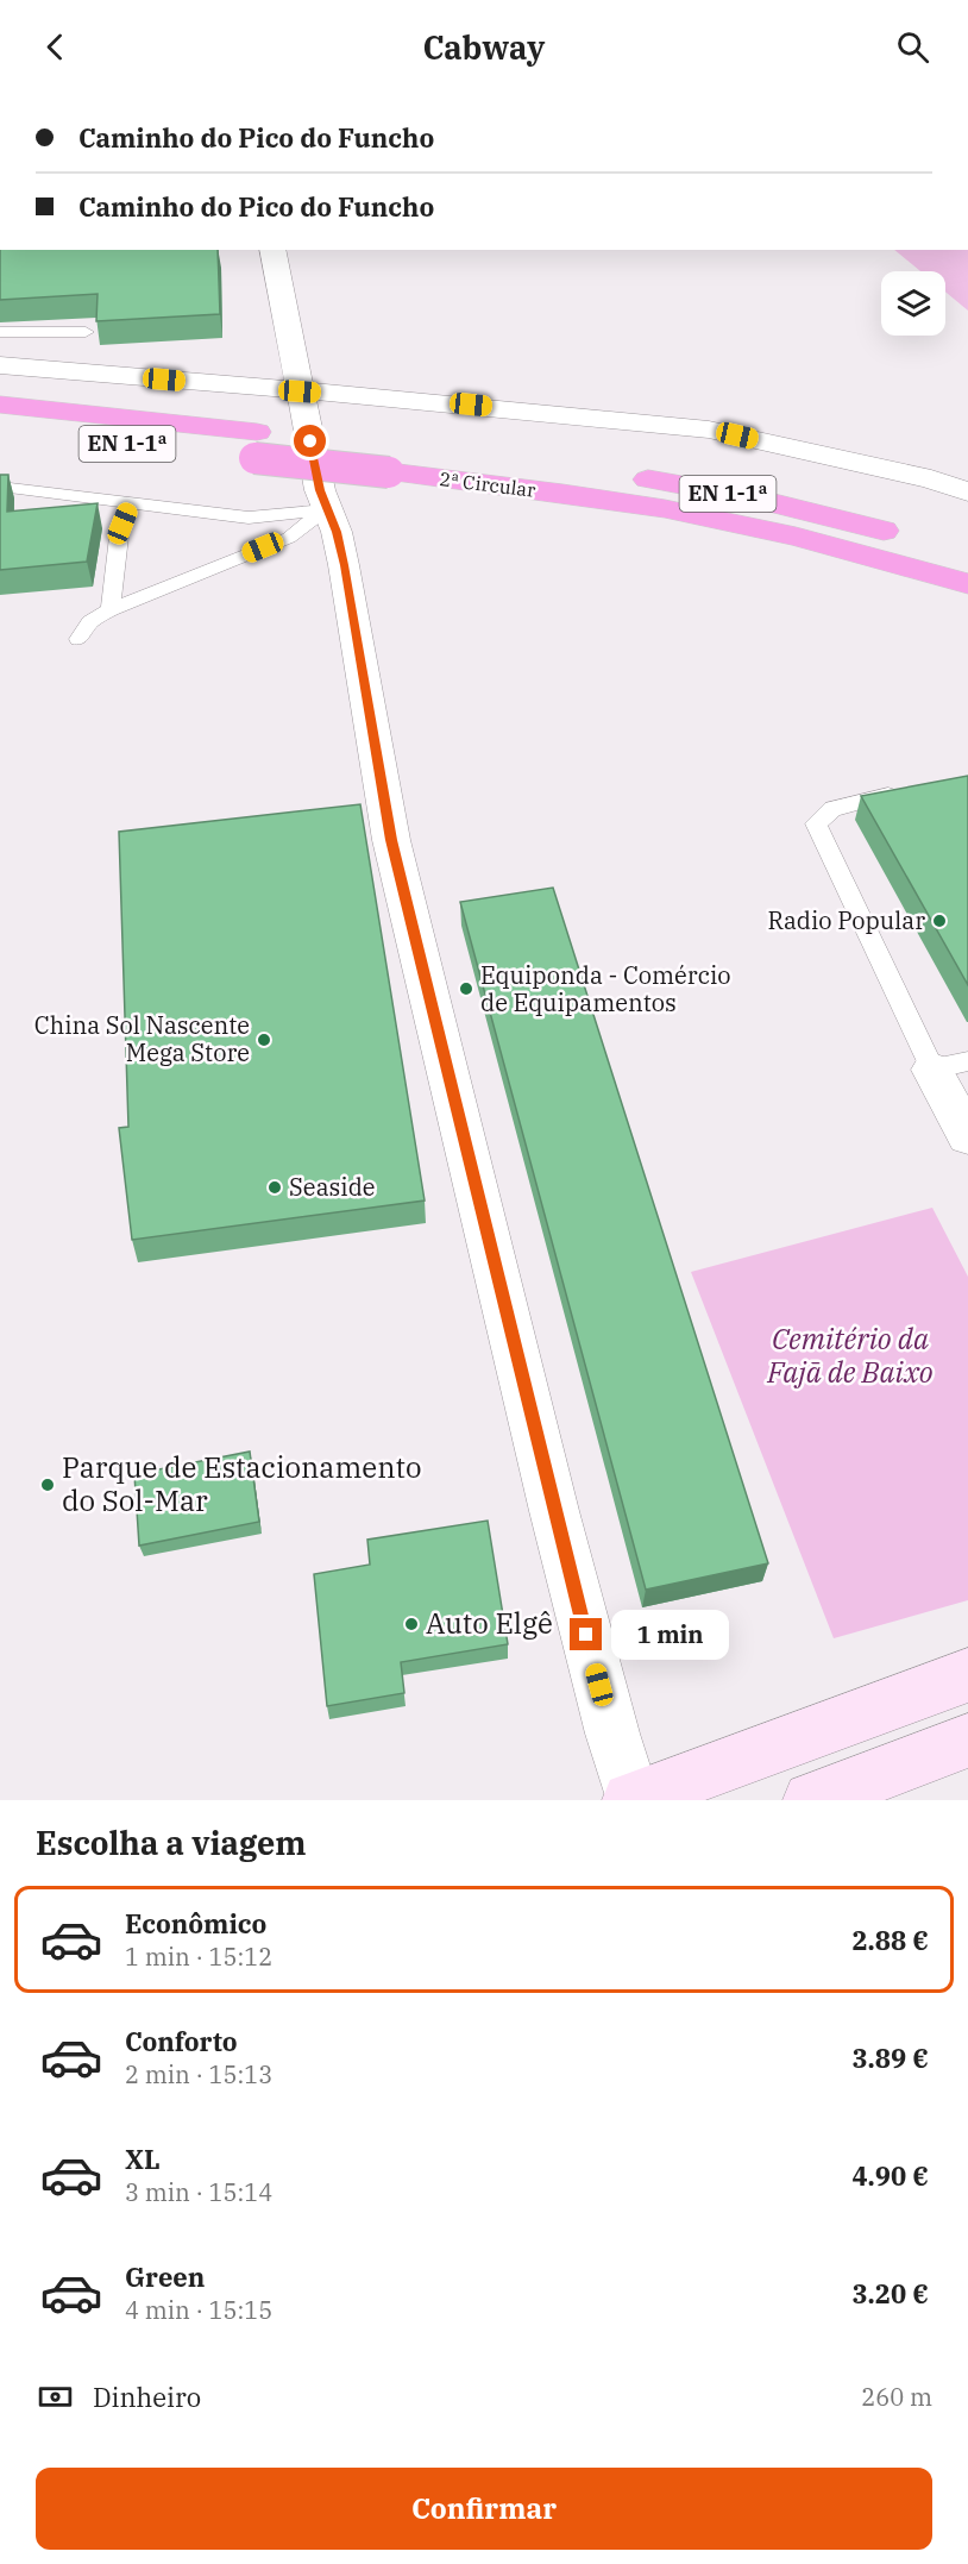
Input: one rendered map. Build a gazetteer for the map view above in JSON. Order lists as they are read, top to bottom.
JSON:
{
  "streets": {
    "highway": ["EN 1-1ª", "2ª Circular"]
  },
  "parks": ["Cemitério da Fajã de Baixo"],
  "places": [
    "Radio Popular",
    "Equiponda - Comércio de Equipamentos",
    "China Sol Nascente Mega Store",
    "Seaside",
    "Parque de Estacionamento do Sol-Mar",
    "Auto Elgê"
  ],
  "page": {
    "header": "Cabway",
    "banner": ["Caminho do Pico do Funcho", "Caminho do Pico do Funcho"],
    "bubble": "1 min",
    "heading": "Escolha a viagem",
    "list": [
      {
        "name": "Econômico",
        "note": "1 min · 15:12",
        "value": "2.88 €"
      },
      {
        "name": "Conforto",
        "note": "2 min · 15:13",
        "value": "3.89 €"
      },
      {
        "name": "XL",
        "note": "3 min · 15:14",
        "value": "4.90 €"
      },
      {
        "name": "Green",
        "note": "4 min · 15:15",
        "value": "3.20 €"
      }
    ],
    "pay": ["Dinheiro", "260 m"],
    "buttons": "Confirmar"
  }
}
